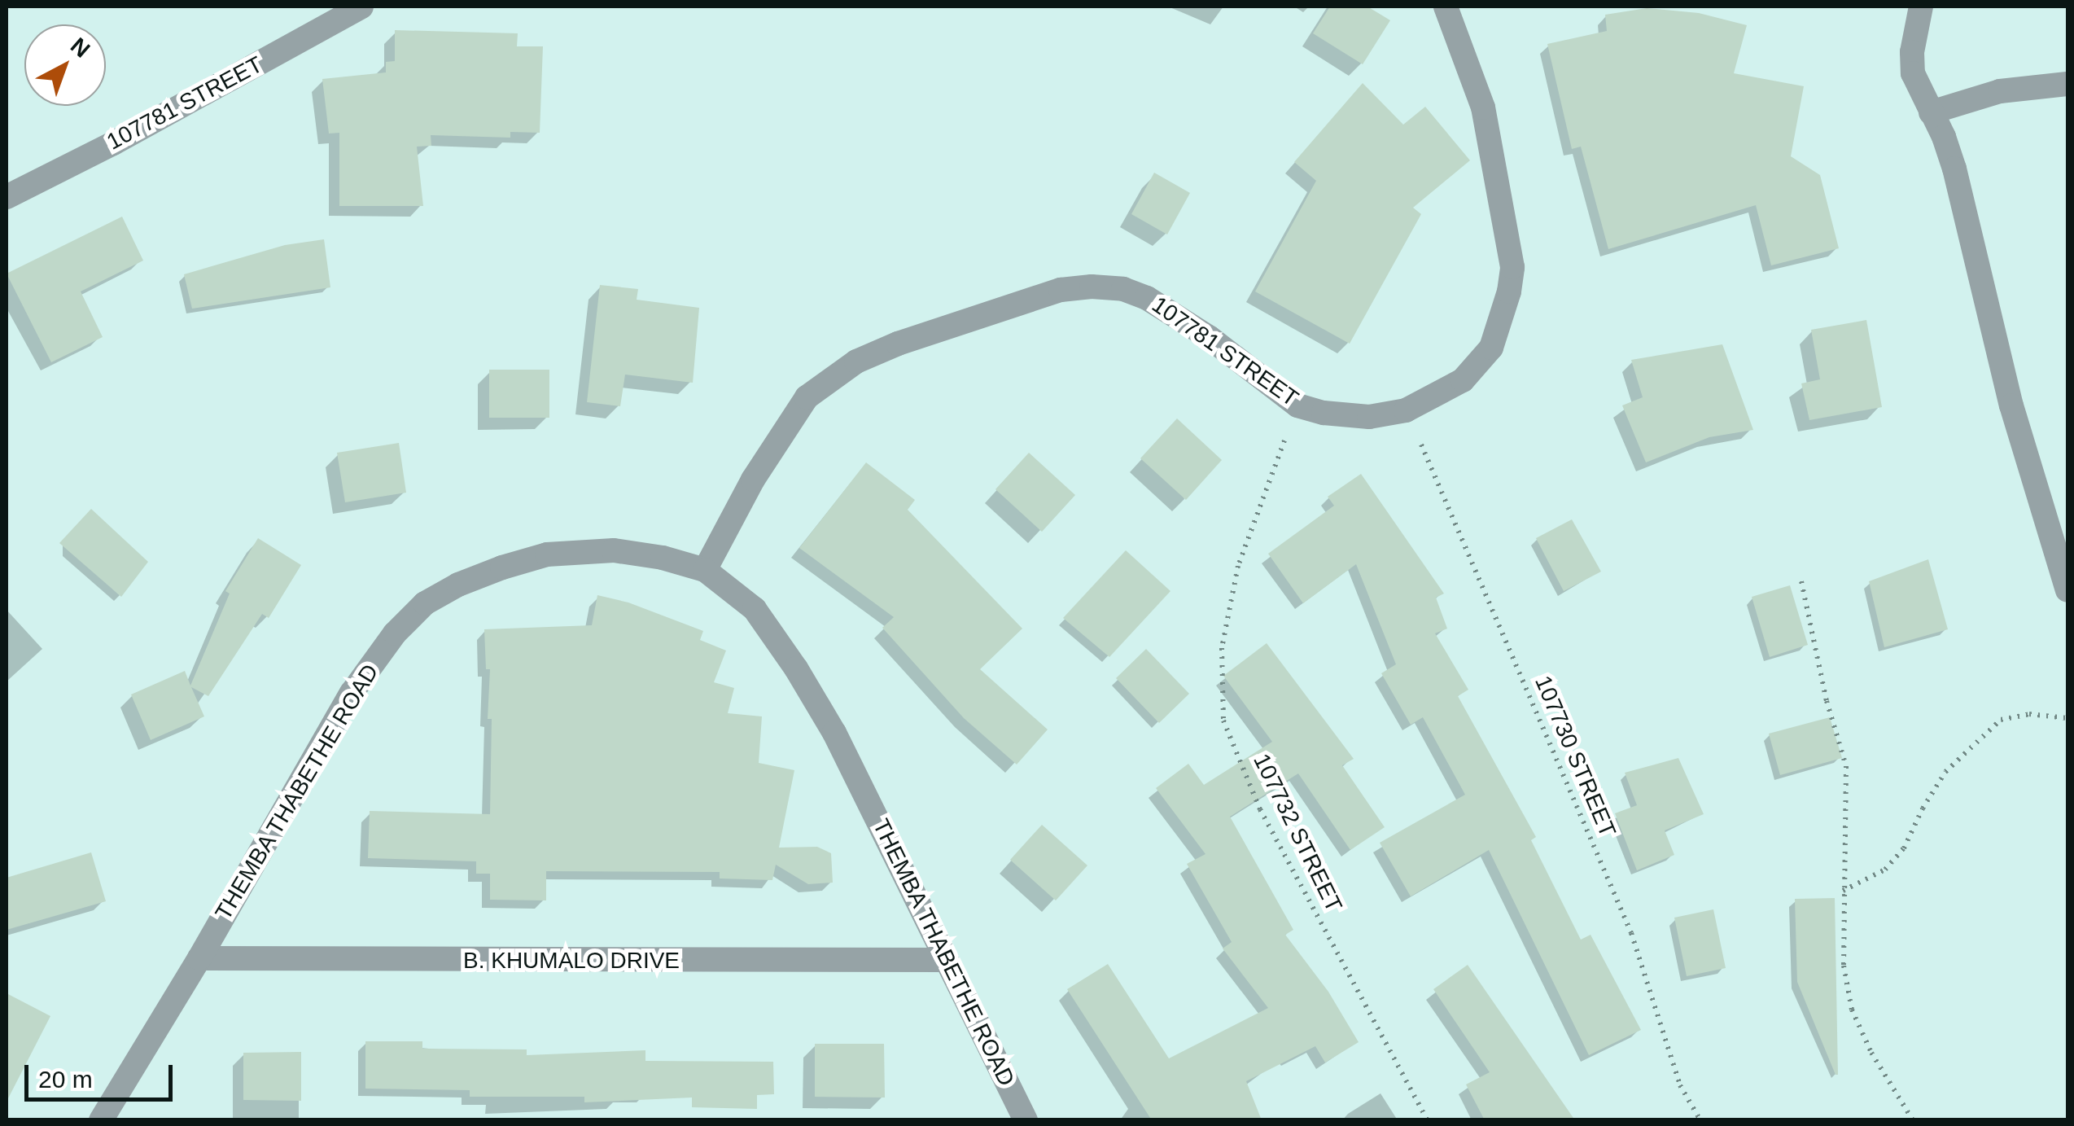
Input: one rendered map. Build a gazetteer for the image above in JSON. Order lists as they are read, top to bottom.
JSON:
{
  "streets": {
    "street": ["107781 STREET", "THEMBA THABETHE ROAD", "B. KHUMALO DRIVE"],
    "path": ["107730 STREET", "107732 STREET"]
  },
  "crossings": [
    ["107781 STREET", "107730 STREET"],
    ["107781 STREET", "THEMBA THABETHE ROAD"],
    ["107781 STREET", "107732 STREET"],
    ["THEMBA THABETHE ROAD", "B. KHUMALO DRIVE"]
  ],
  "scale_bar": "20 m",
  "north": "top right"
}
